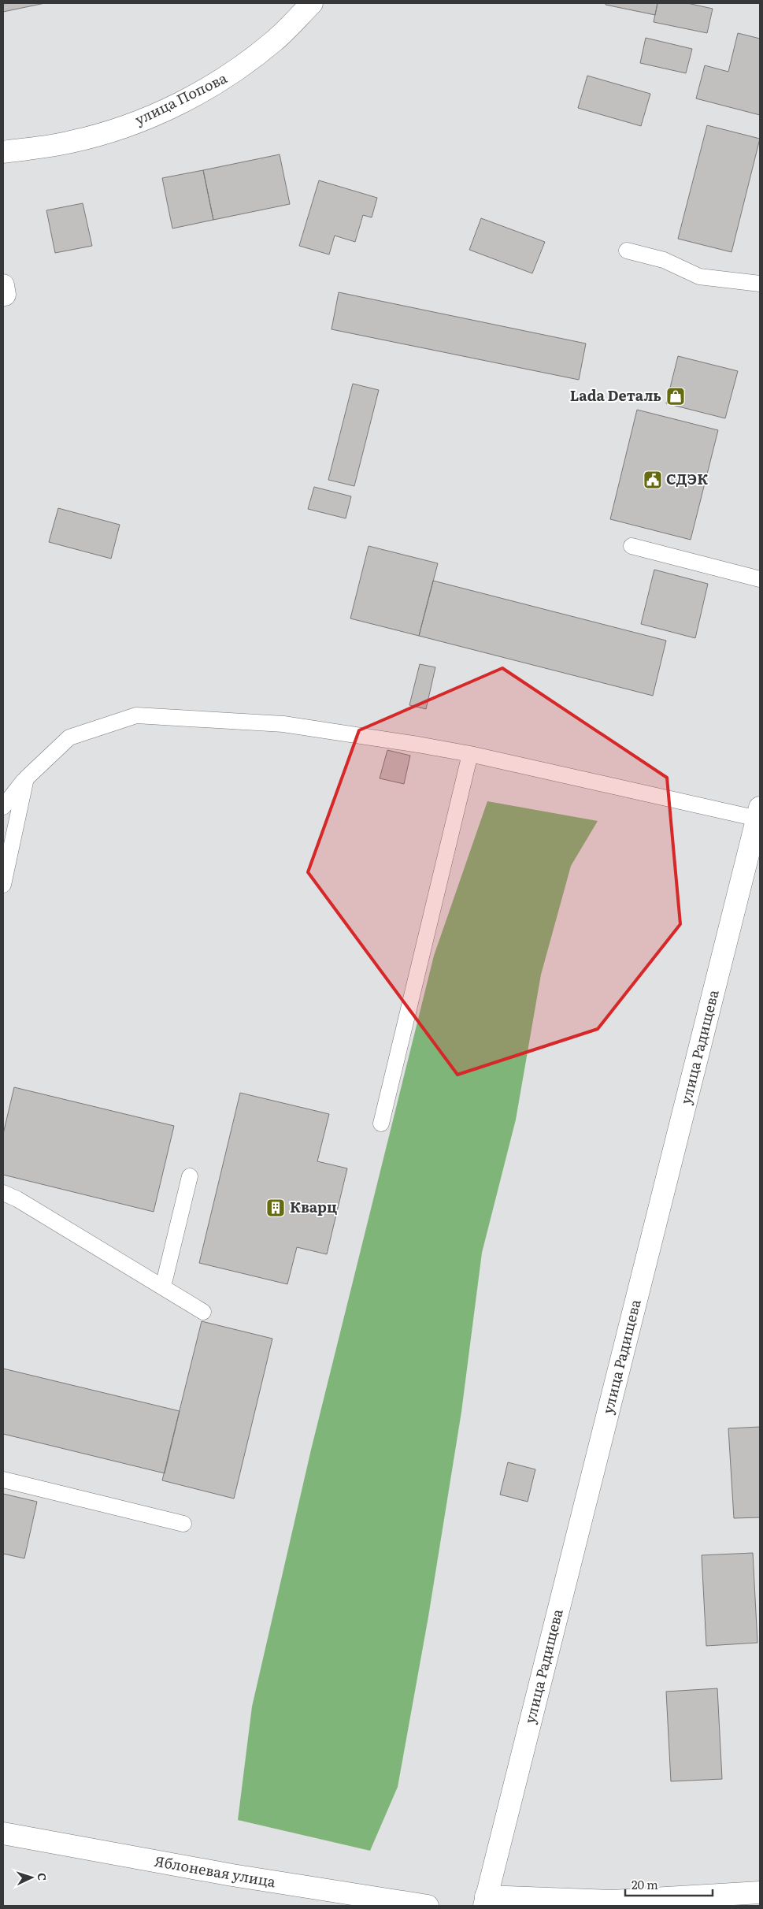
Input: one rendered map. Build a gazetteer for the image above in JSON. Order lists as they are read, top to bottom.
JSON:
{
  "streets": {
    "main road": ["улица Попова", "улица Радищева", "Яблоневая улица"]
  },
  "places": {
    "shop": ["Lada Dеталь"],
    "public building": ["СДЭК"],
    "building": ["Кварц"]
  },
  "scale_bar": "20 m",
  "north": "right"
}
